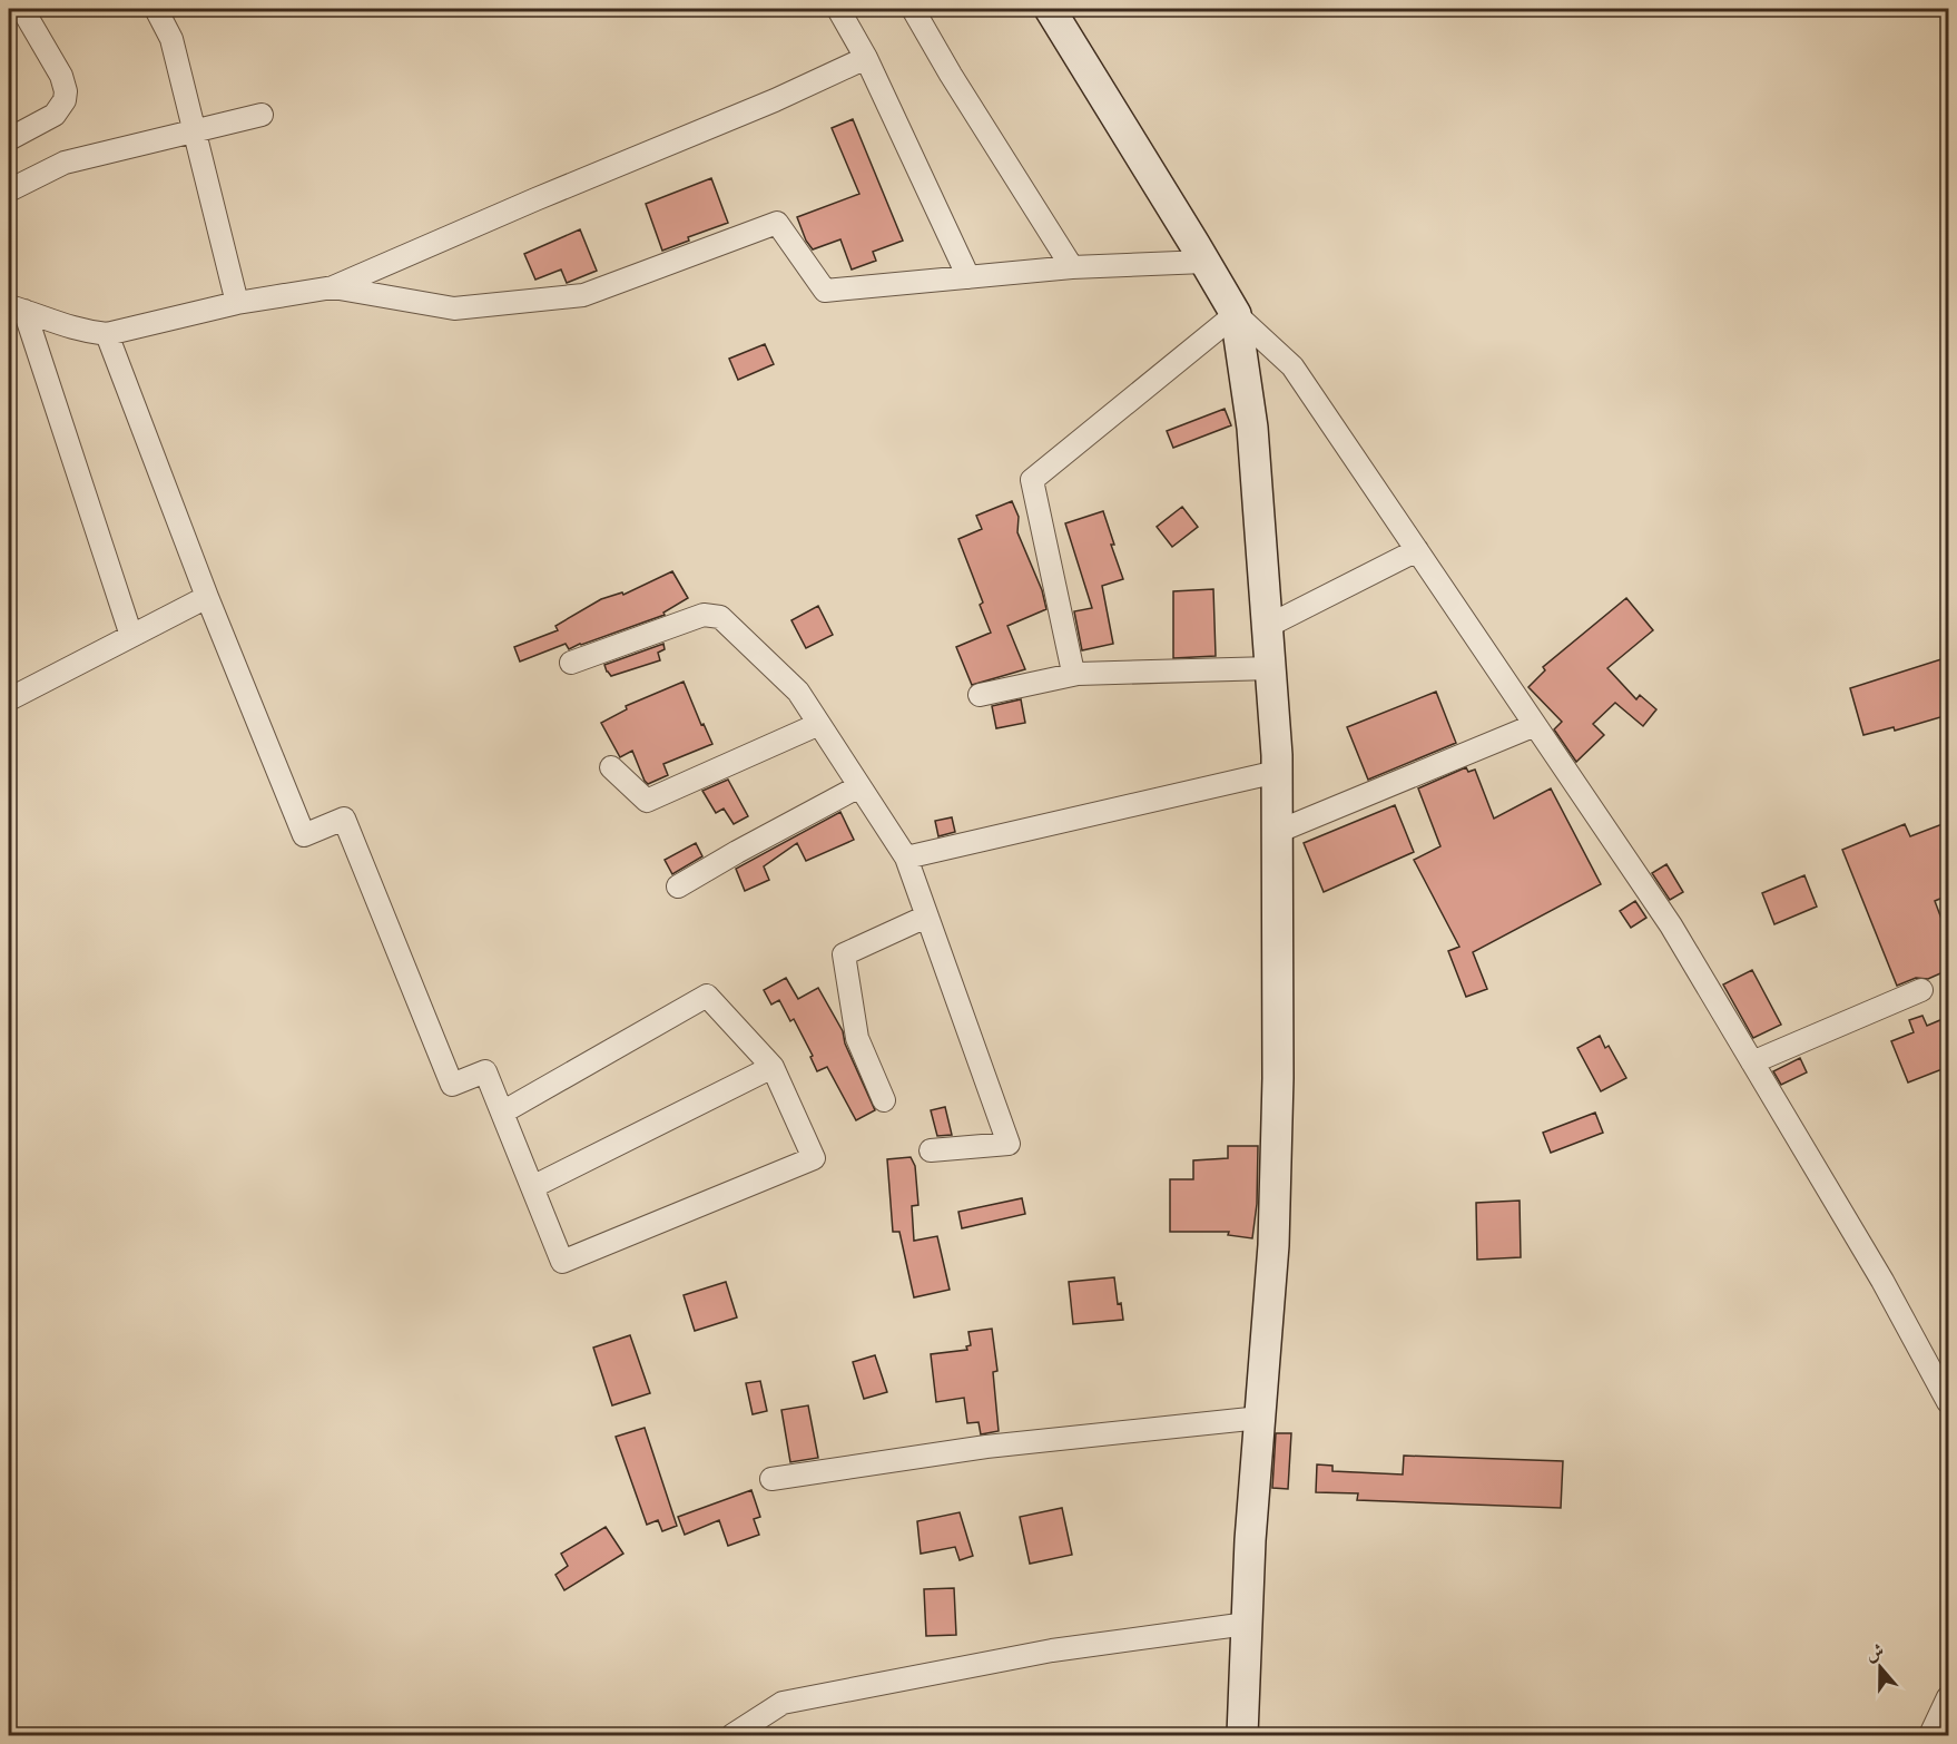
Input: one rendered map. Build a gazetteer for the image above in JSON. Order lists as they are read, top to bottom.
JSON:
{
  "north": "top"
}
